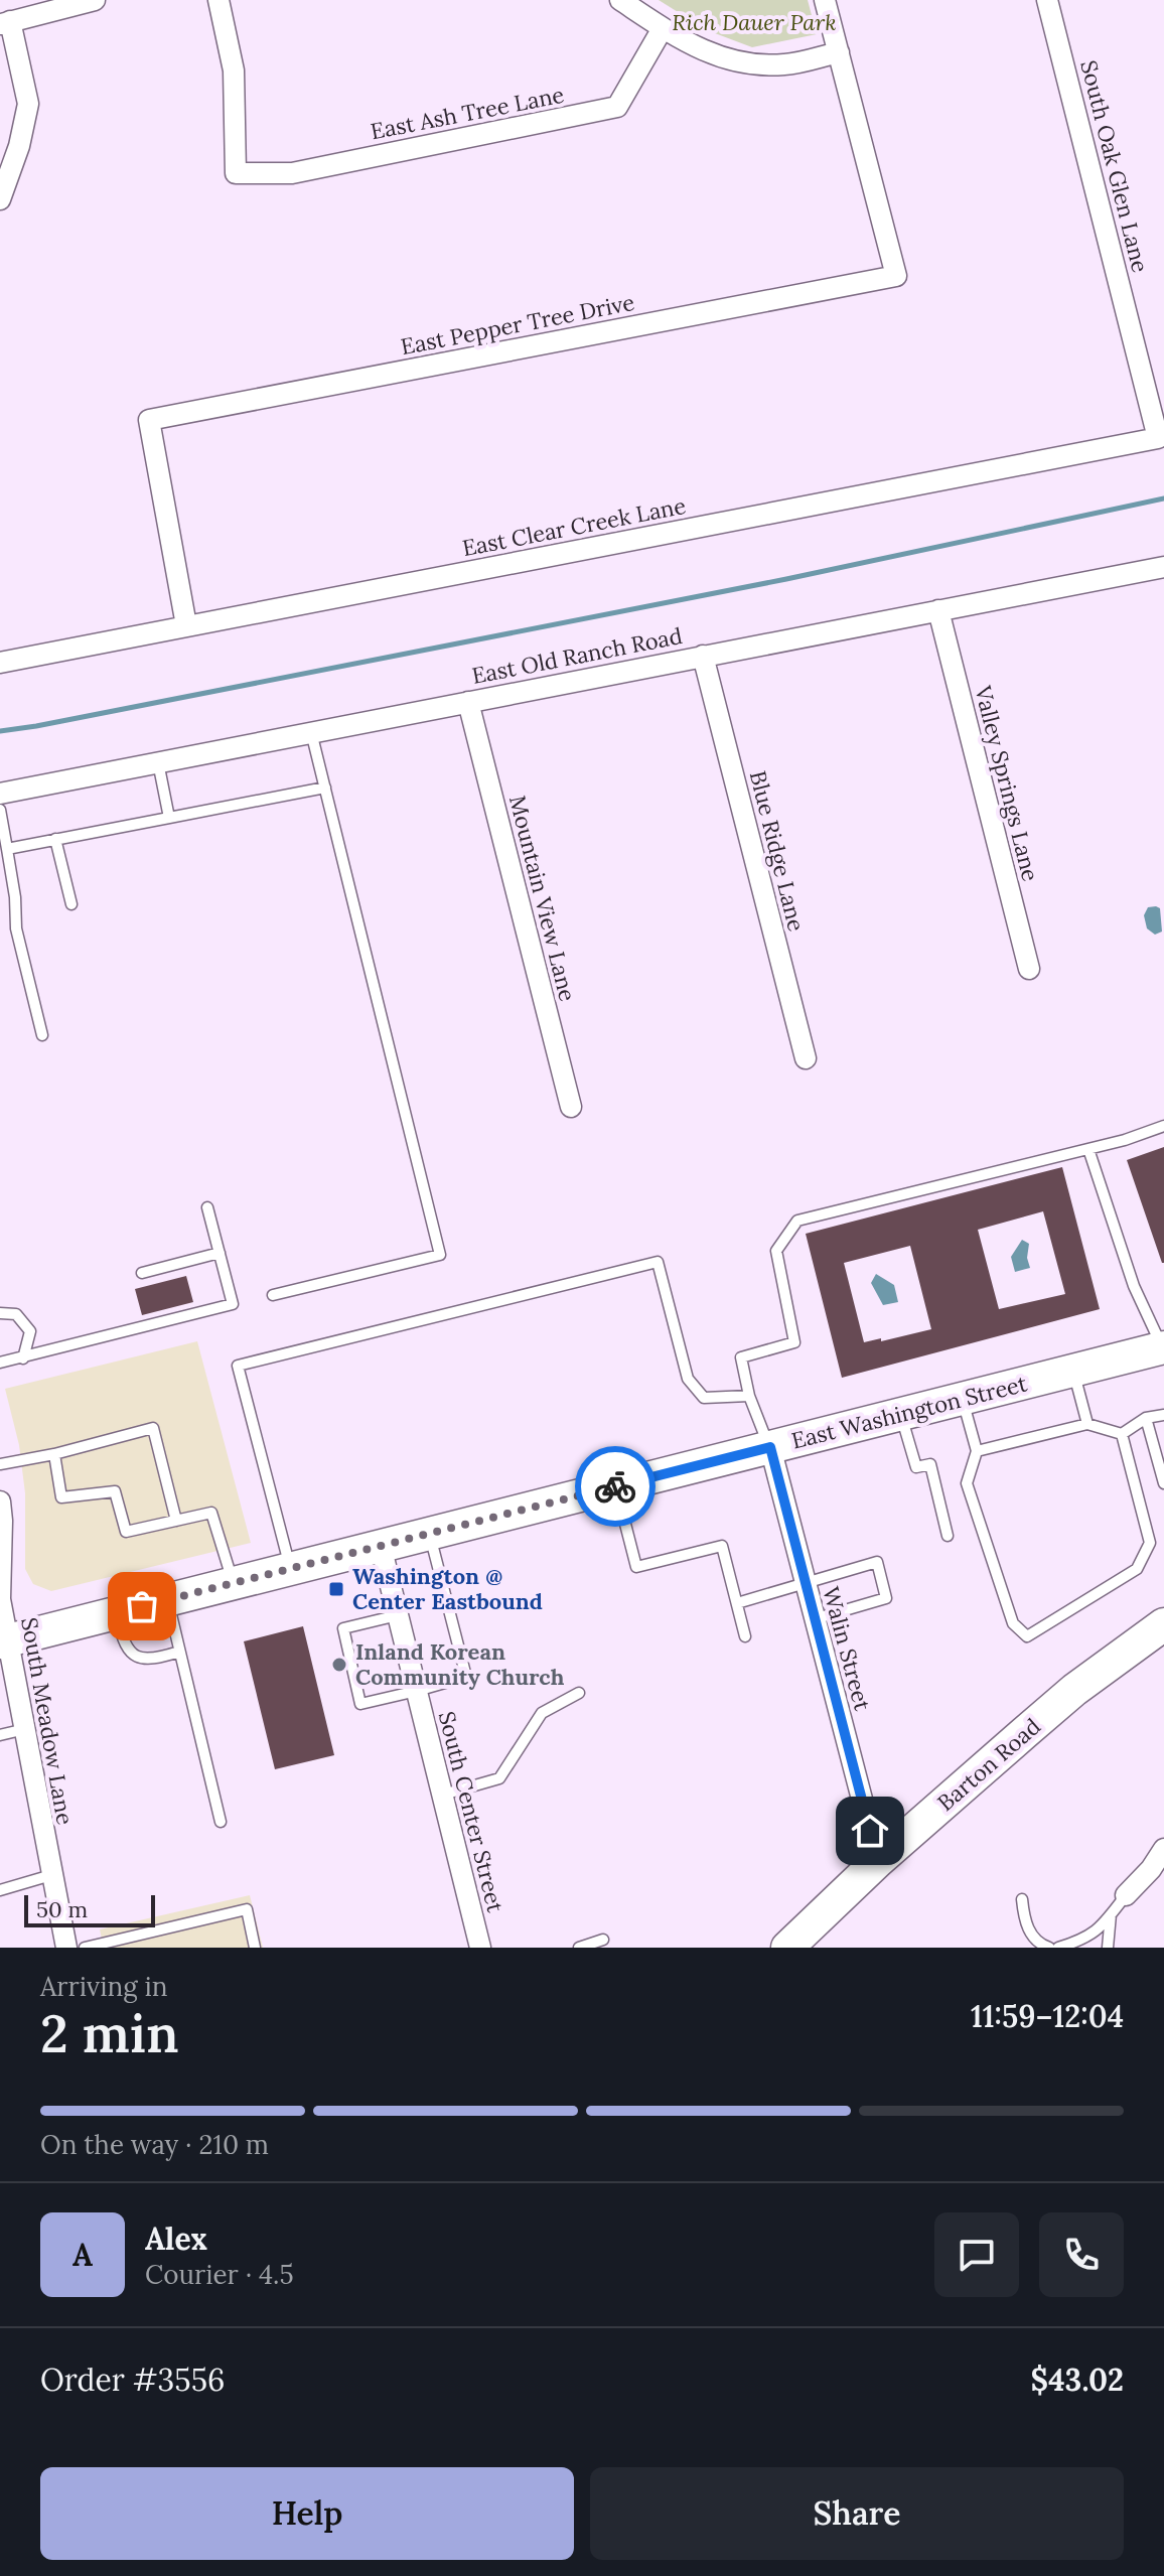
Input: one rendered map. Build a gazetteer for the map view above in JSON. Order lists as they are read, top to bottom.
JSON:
{
  "streets": {
    "main road": ["East Washington Street", "Barton Road"],
    "street": [
      "East Ash Tree Lane",
      "South Oak Glen Lane",
      "East Pepper Tree Drive",
      "East Clear Creek Lane",
      "East Old Ranch Road",
      "Valley Springs Lane",
      "Blue Ridge Lane",
      "Mountain View Lane",
      "Walin Street",
      "South Meadow Lane",
      "South Center Street"
    ]
  },
  "crossings": [
    ["South Oak Glen Lane", "East Clear Creek Lane"],
    ["East Pepper Tree Drive", "East Clear Creek Lane"],
    ["East Old Ranch Road", "Valley Springs Lane"],
    ["East Old Ranch Road", "Blue Ridge Lane"],
    ["East Old Ranch Road", "Mountain View Lane"],
    ["East Washington Street", "Walin Street"],
    ["East Washington Street", "South Meadow Lane"],
    ["East Washington Street", "South Center Street"],
    ["Walin Street", "Barton Road"]
  ],
  "parks": ["Rich Dauer Park"],
  "places": {
    "transit": ["Washington @ Center Eastbound"],
    "other": ["Inland Korean Community Church"]
  },
  "scale_bar": "50 m",
  "page": {
    "scale": "50 m",
    "heading": ["2 min", "Arriving in", "11:59–12:04"],
    "panel": [
      "Alex",
      "Courier · 4.5",
      "Order #3556",
      "$43.02"
    ],
    "bar": "On the way · 210 m",
    "round": "A",
    "buttons": ["Help", "Share"]
  }
}
